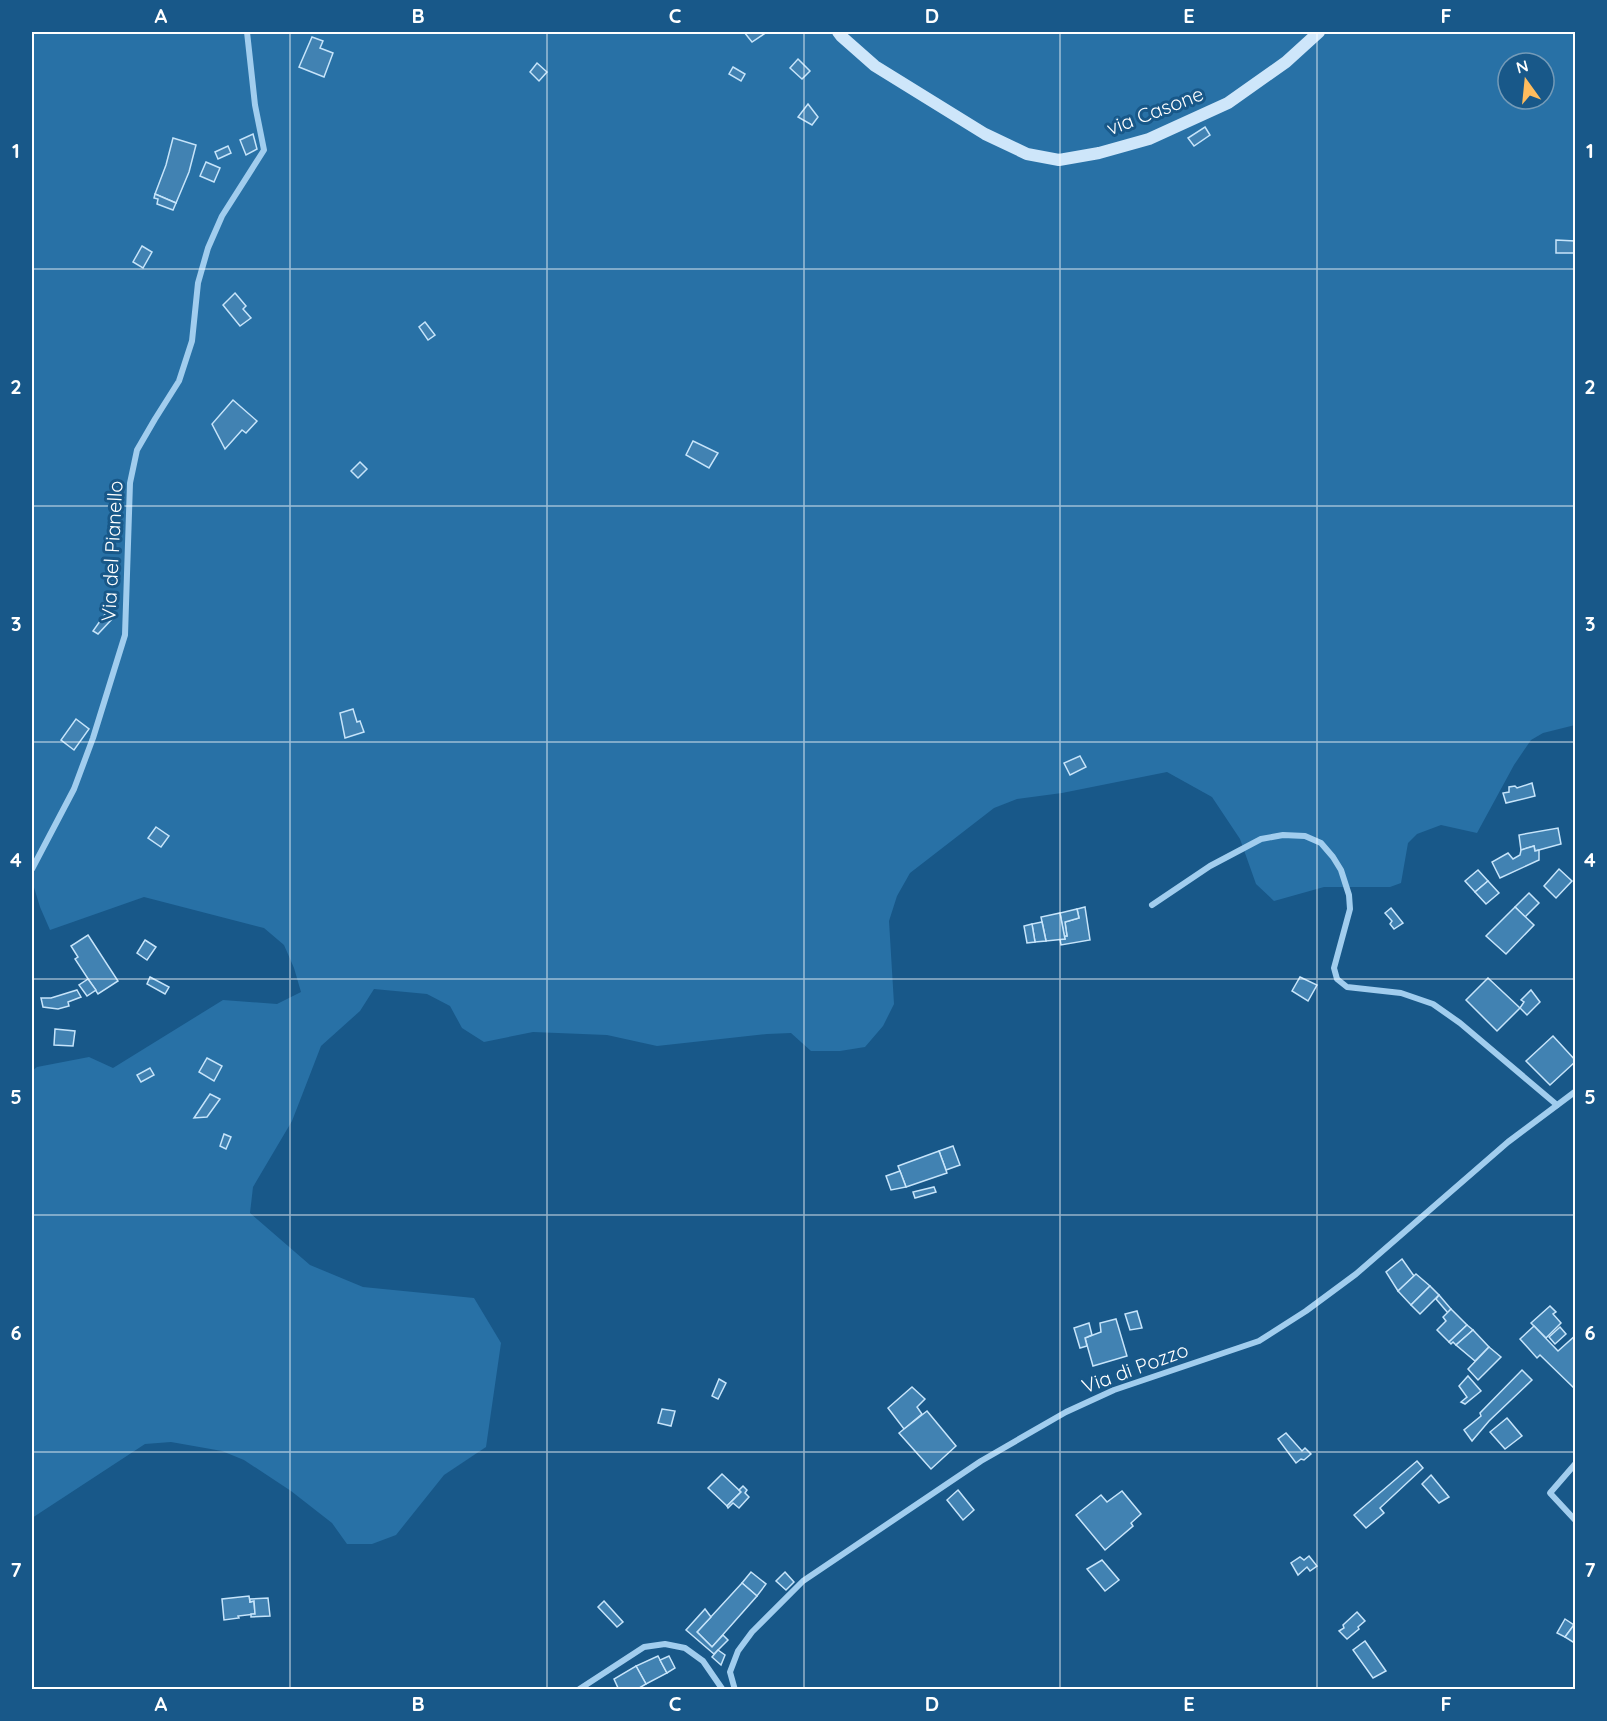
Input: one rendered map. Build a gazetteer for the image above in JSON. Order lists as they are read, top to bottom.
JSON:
{
  "streets": {
    "street": ["via Casone", "Via del Pianello", "Via di Pozzo"]
  },
  "north": "top",
  "grid": {
    "columns": [
      "A",
      "B",
      "C",
      "D",
      "E",
      "F"
    ],
    "rows": [
      "1",
      "2",
      "3",
      "4",
      "5",
      "6",
      "7"
    ]
  }
}
